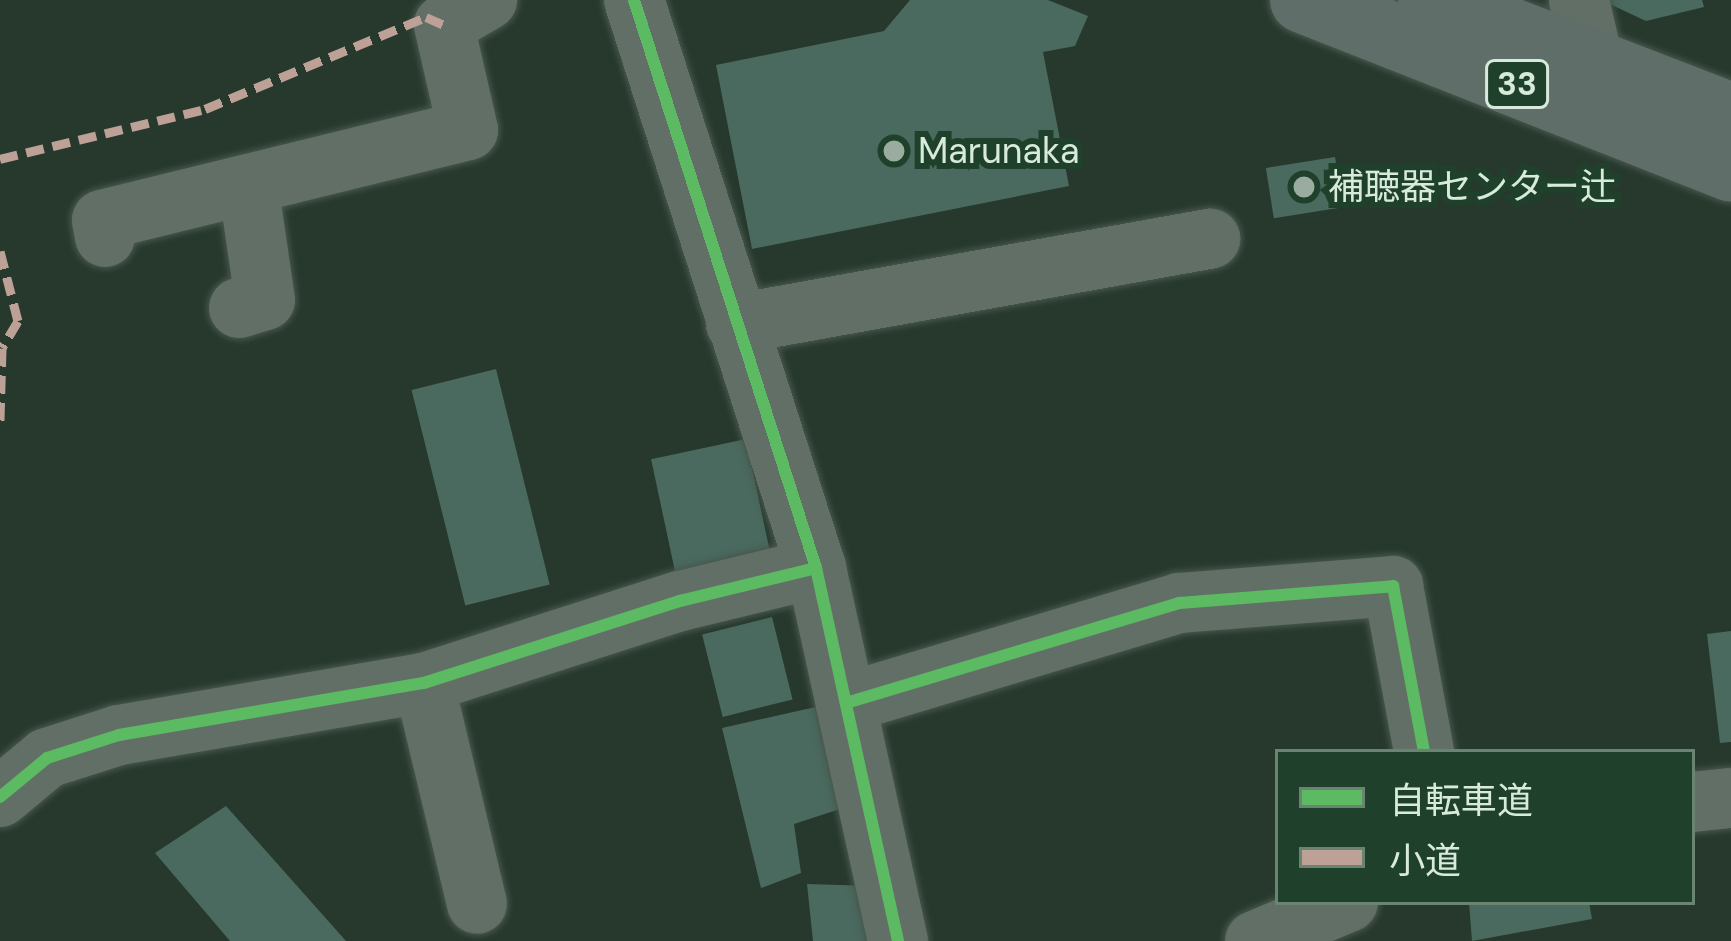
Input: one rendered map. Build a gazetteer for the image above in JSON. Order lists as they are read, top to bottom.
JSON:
{
  "streets": {
    "main road": ["33"]
  },
  "places": ["Marunaka", "補聴器センター辻"],
  "legend": ["自転車道", "小道"]
}
